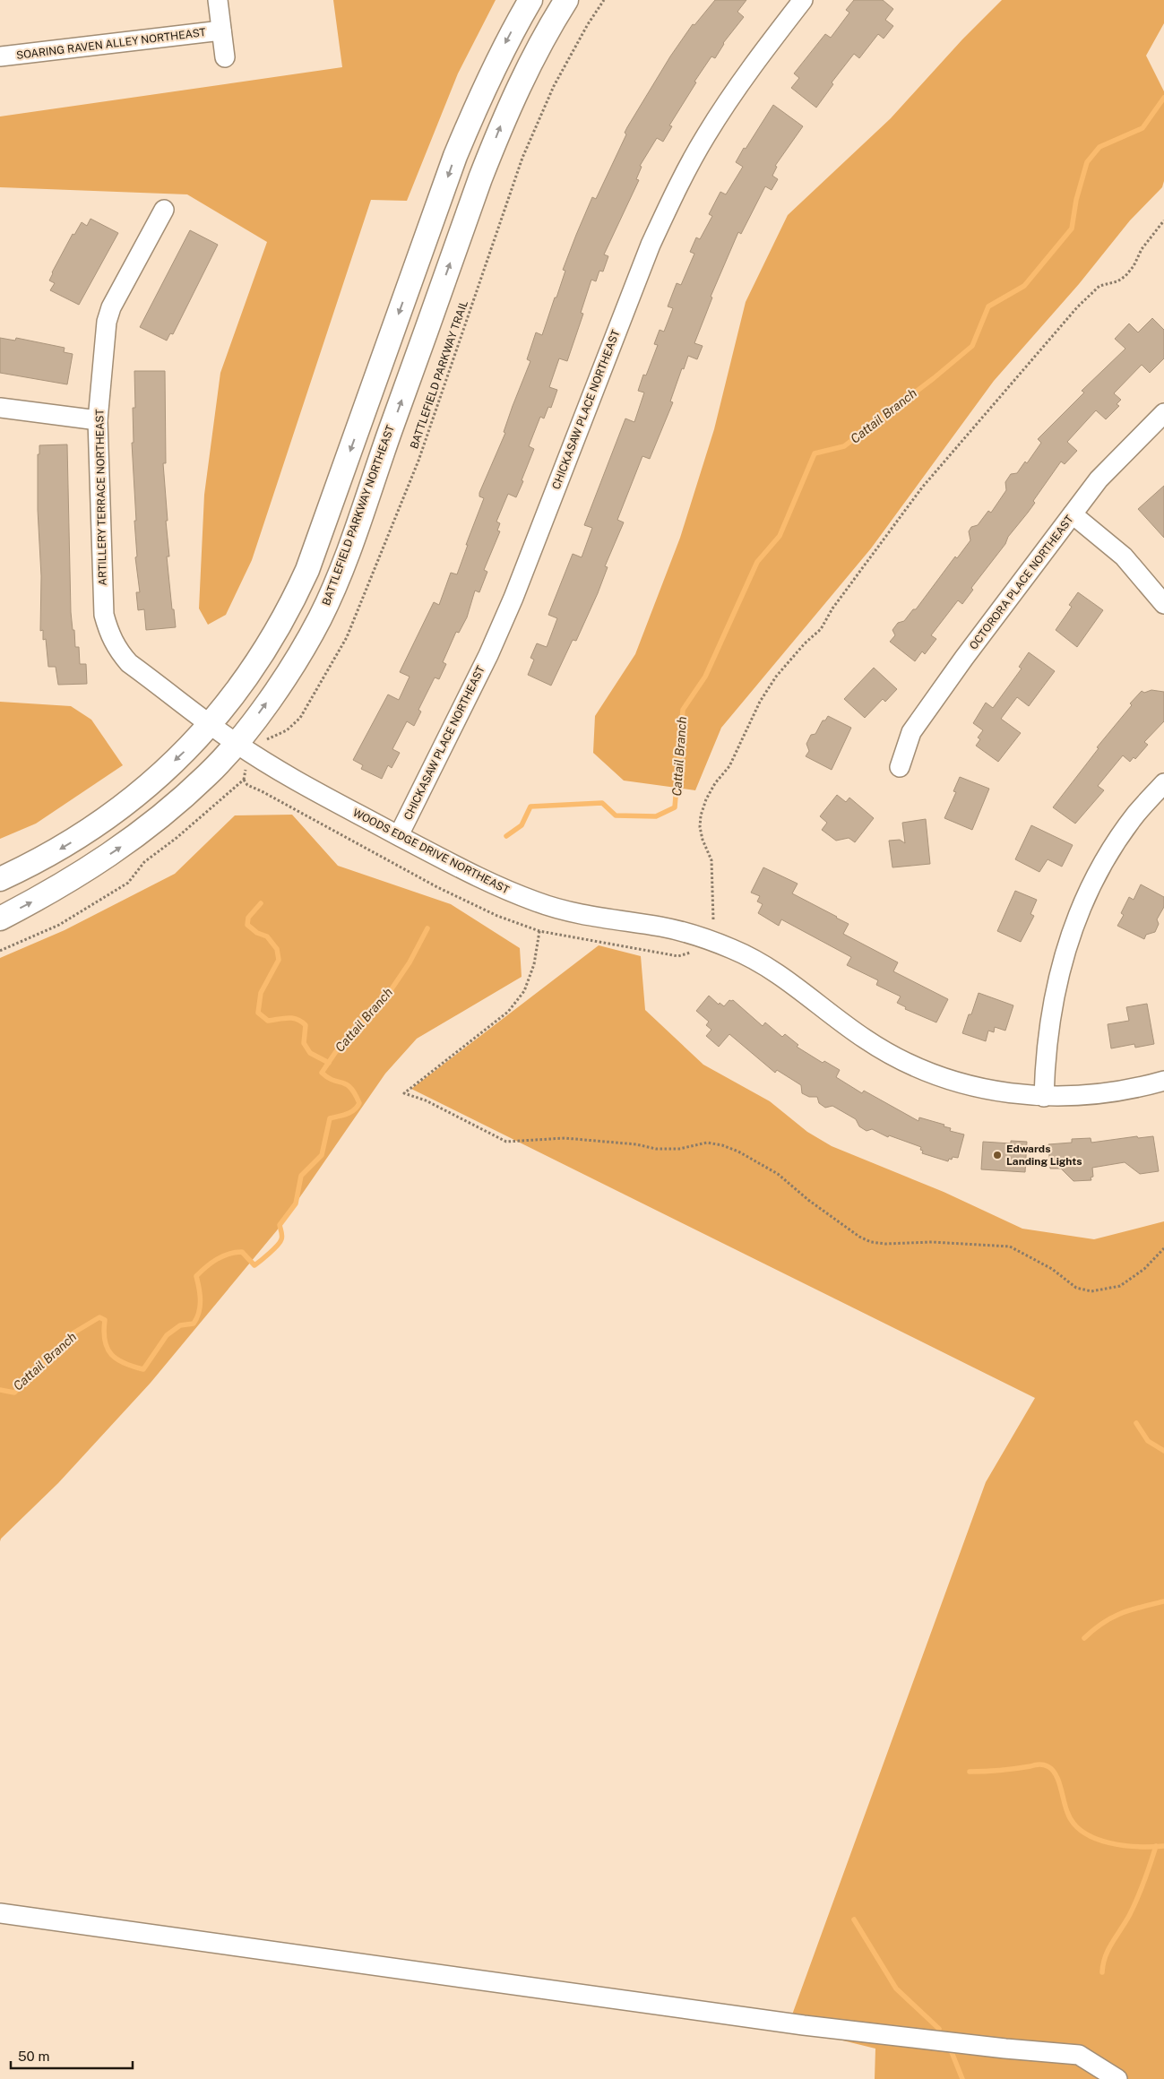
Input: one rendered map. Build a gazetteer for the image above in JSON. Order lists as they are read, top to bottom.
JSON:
{
  "streets": {
    "main road": ["BATTLEFIELD PARKWAY NORTHEAST"],
    "street": [
      "SOARING RAVEN ALLEY NORTHEAST",
      "CHICKASAW PLACE NORTHEAST",
      "ARTILLERY TERRACE NORTHEAST",
      "OCTORORA PLACE NORTHEAST",
      "WOODS EDGE DRIVE NORTHEAST"
    ],
    "path": ["BATTLEFIELD PARKWAY TRAIL"]
  },
  "crossings": [
    ["CHICKASAW PLACE NORTHEAST", "WOODS EDGE DRIVE NORTHEAST"],
    ["ARTILLERY TERRACE NORTHEAST", "WOODS EDGE DRIVE NORTHEAST"],
    ["BATTLEFIELD PARKWAY NORTHEAST", "WOODS EDGE DRIVE NORTHEAST"]
  ],
  "water": ["Cattail Branch"],
  "places": ["Edwards Landing Lights"],
  "scale_bar": "50 m"
}
